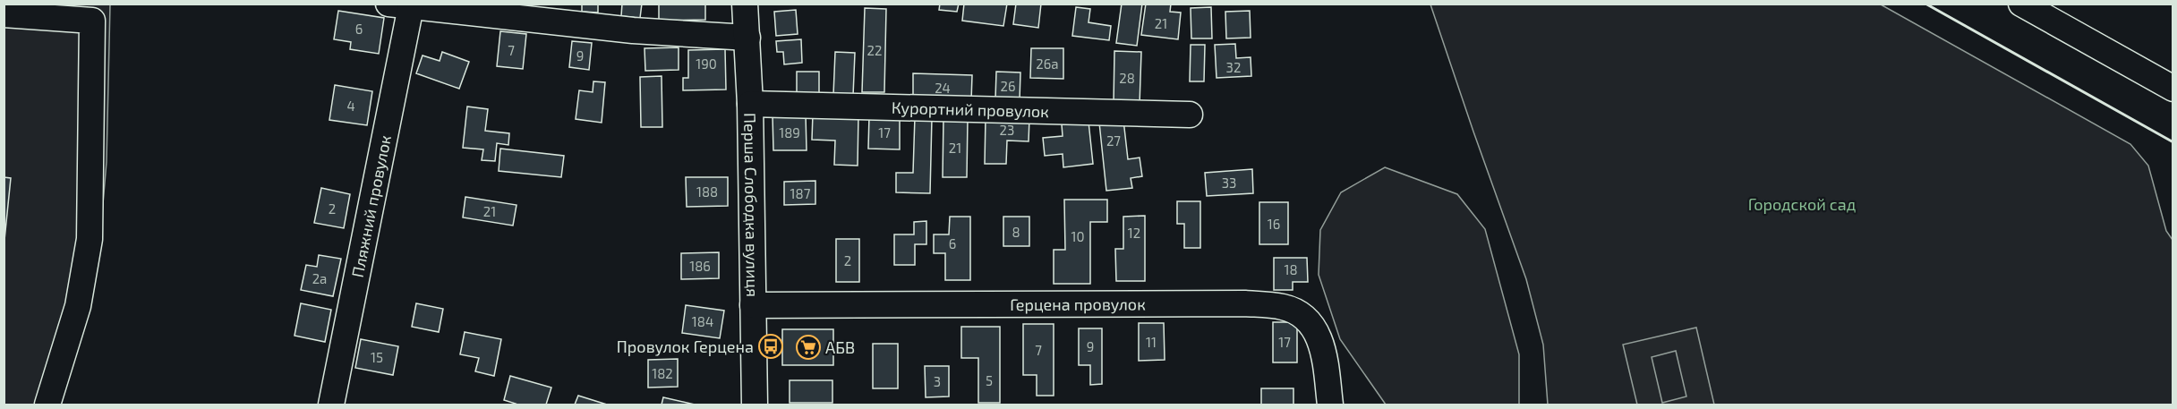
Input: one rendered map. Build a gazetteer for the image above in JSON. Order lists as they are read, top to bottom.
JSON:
{
  "streets": {
    "street": [
      "Курортний провулок",
      "Перша Слободка вулиця",
      "Пляжний провулок",
      "Герцена провулок"
    ]
  },
  "crossings": [
    ["Курортний провулок", "Перша Слободка вулиця"],
    ["Перша Слободка вулиця", "Герцена провулок"]
  ],
  "parks": ["Городской сад"],
  "places": {
    "bus stop": ["Провулок Герцена"],
    "supermarket": ["АБВ"]
  },
  "house_numbers": [
    "21",
    "6",
    "7",
    "22",
    "9",
    "190",
    "26а",
    "32",
    "28",
    "26",
    "24",
    "4",
    "23",
    "189",
    "17",
    "27",
    "21",
    "33",
    "188",
    "187",
    "2",
    "21",
    "16",
    "8",
    "12",
    "10",
    "6",
    "2",
    "186",
    "18",
    "2а",
    "184",
    "11",
    "17",
    "9",
    "7",
    "15",
    "182",
    "5",
    "3"
  ]
}
